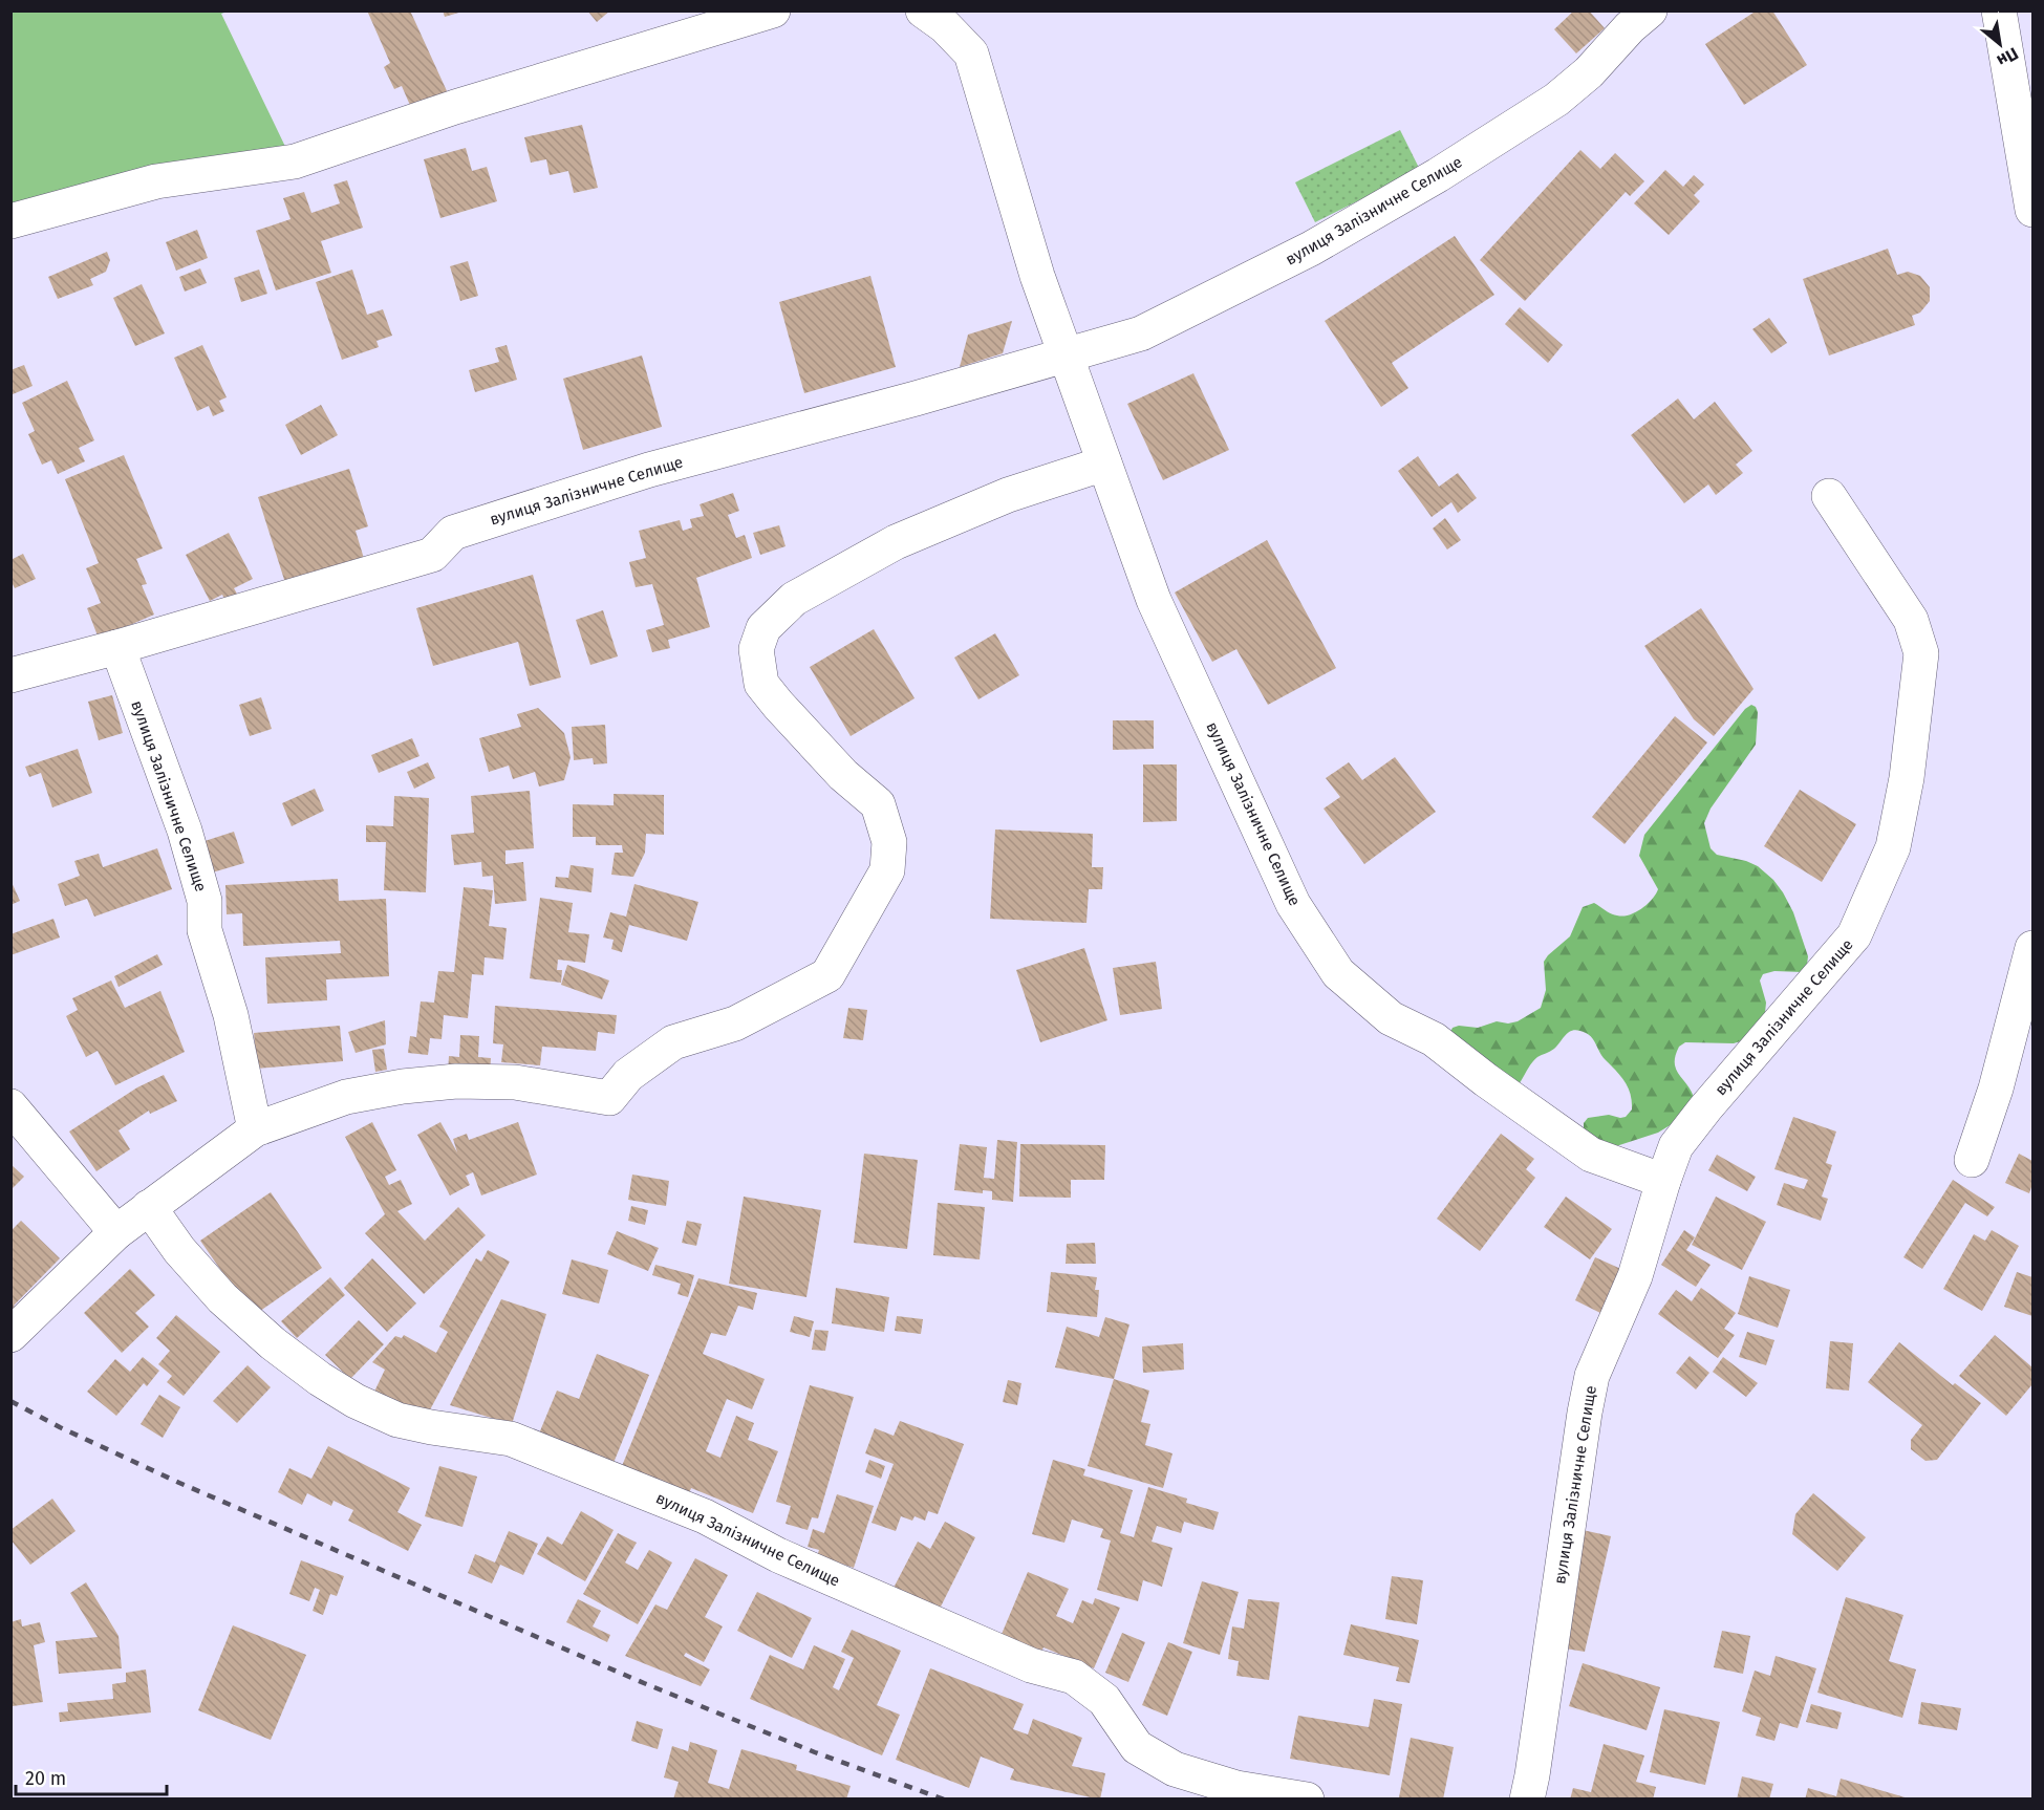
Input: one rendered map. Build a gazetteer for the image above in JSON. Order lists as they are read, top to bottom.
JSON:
{
  "streets": {
    "street": ["вулиця Залізничне Селище"]
  },
  "scale_bar": "20 m",
  "north": "bottom right"
}
